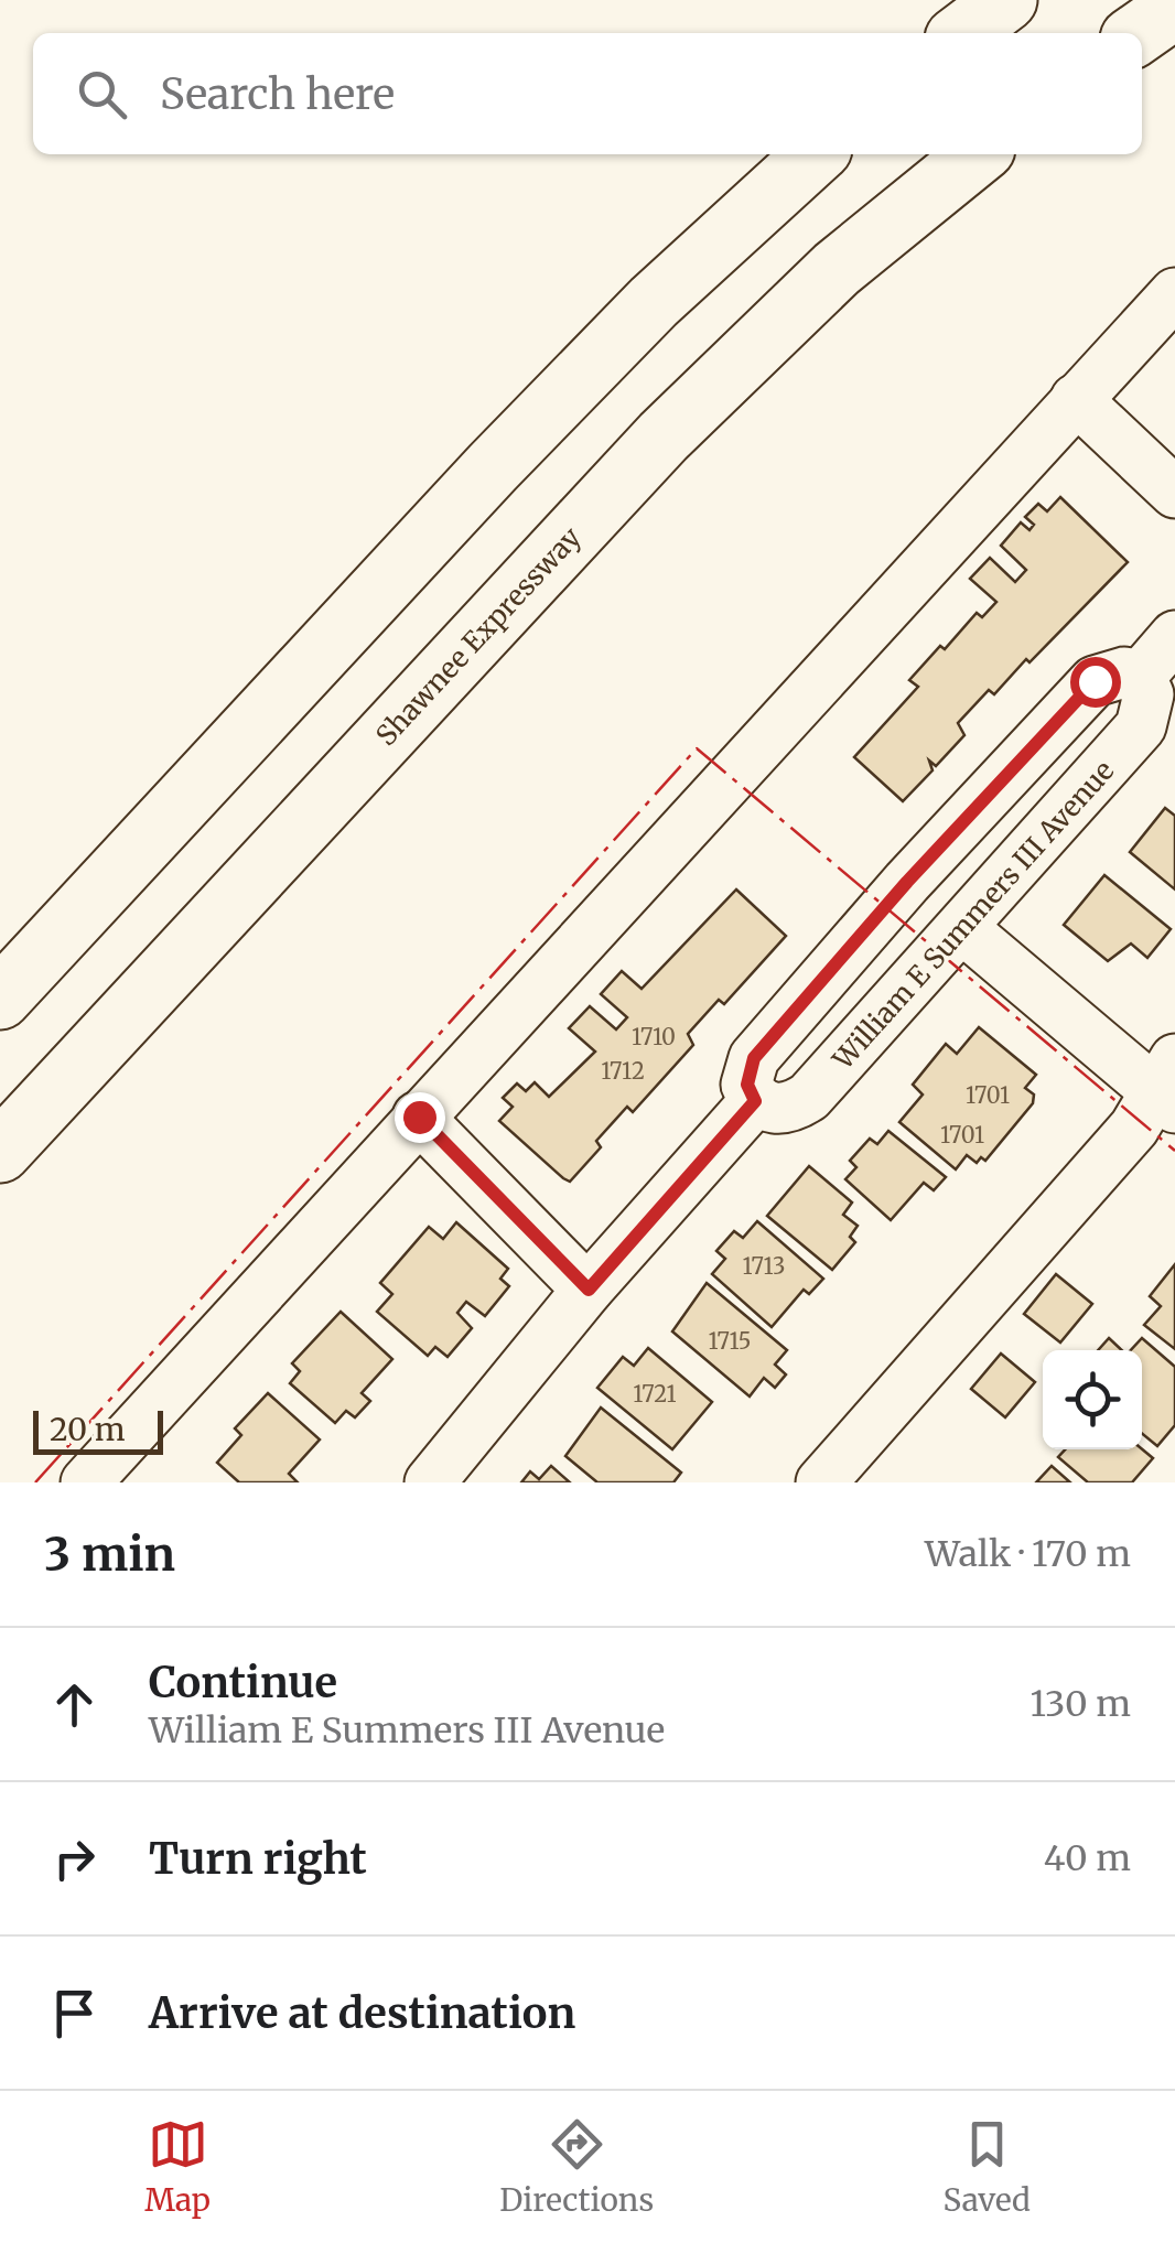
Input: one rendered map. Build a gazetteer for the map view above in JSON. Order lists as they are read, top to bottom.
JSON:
{
  "streets": {
    "highway": ["Shawnee Expressway"],
    "street": ["William E Summers III Avenue"]
  },
  "house_numbers": [
    "1710",
    "1712",
    "1701",
    "1701",
    "1713",
    "1715",
    "1721"
  ],
  "scale_bar": "20 m",
  "page": {
    "search": "Search here",
    "scale": "20 m",
    "heading": ["3 min", "Walk · 170 m"],
    "list": [
      ["Continue", "William E Summers III Avenue", "130 m"],
      ["Turn right", "40 m"],
      "Arrive at destination"
    ],
    "nav": ["Map", "Directions", "Saved"]
  }
}
